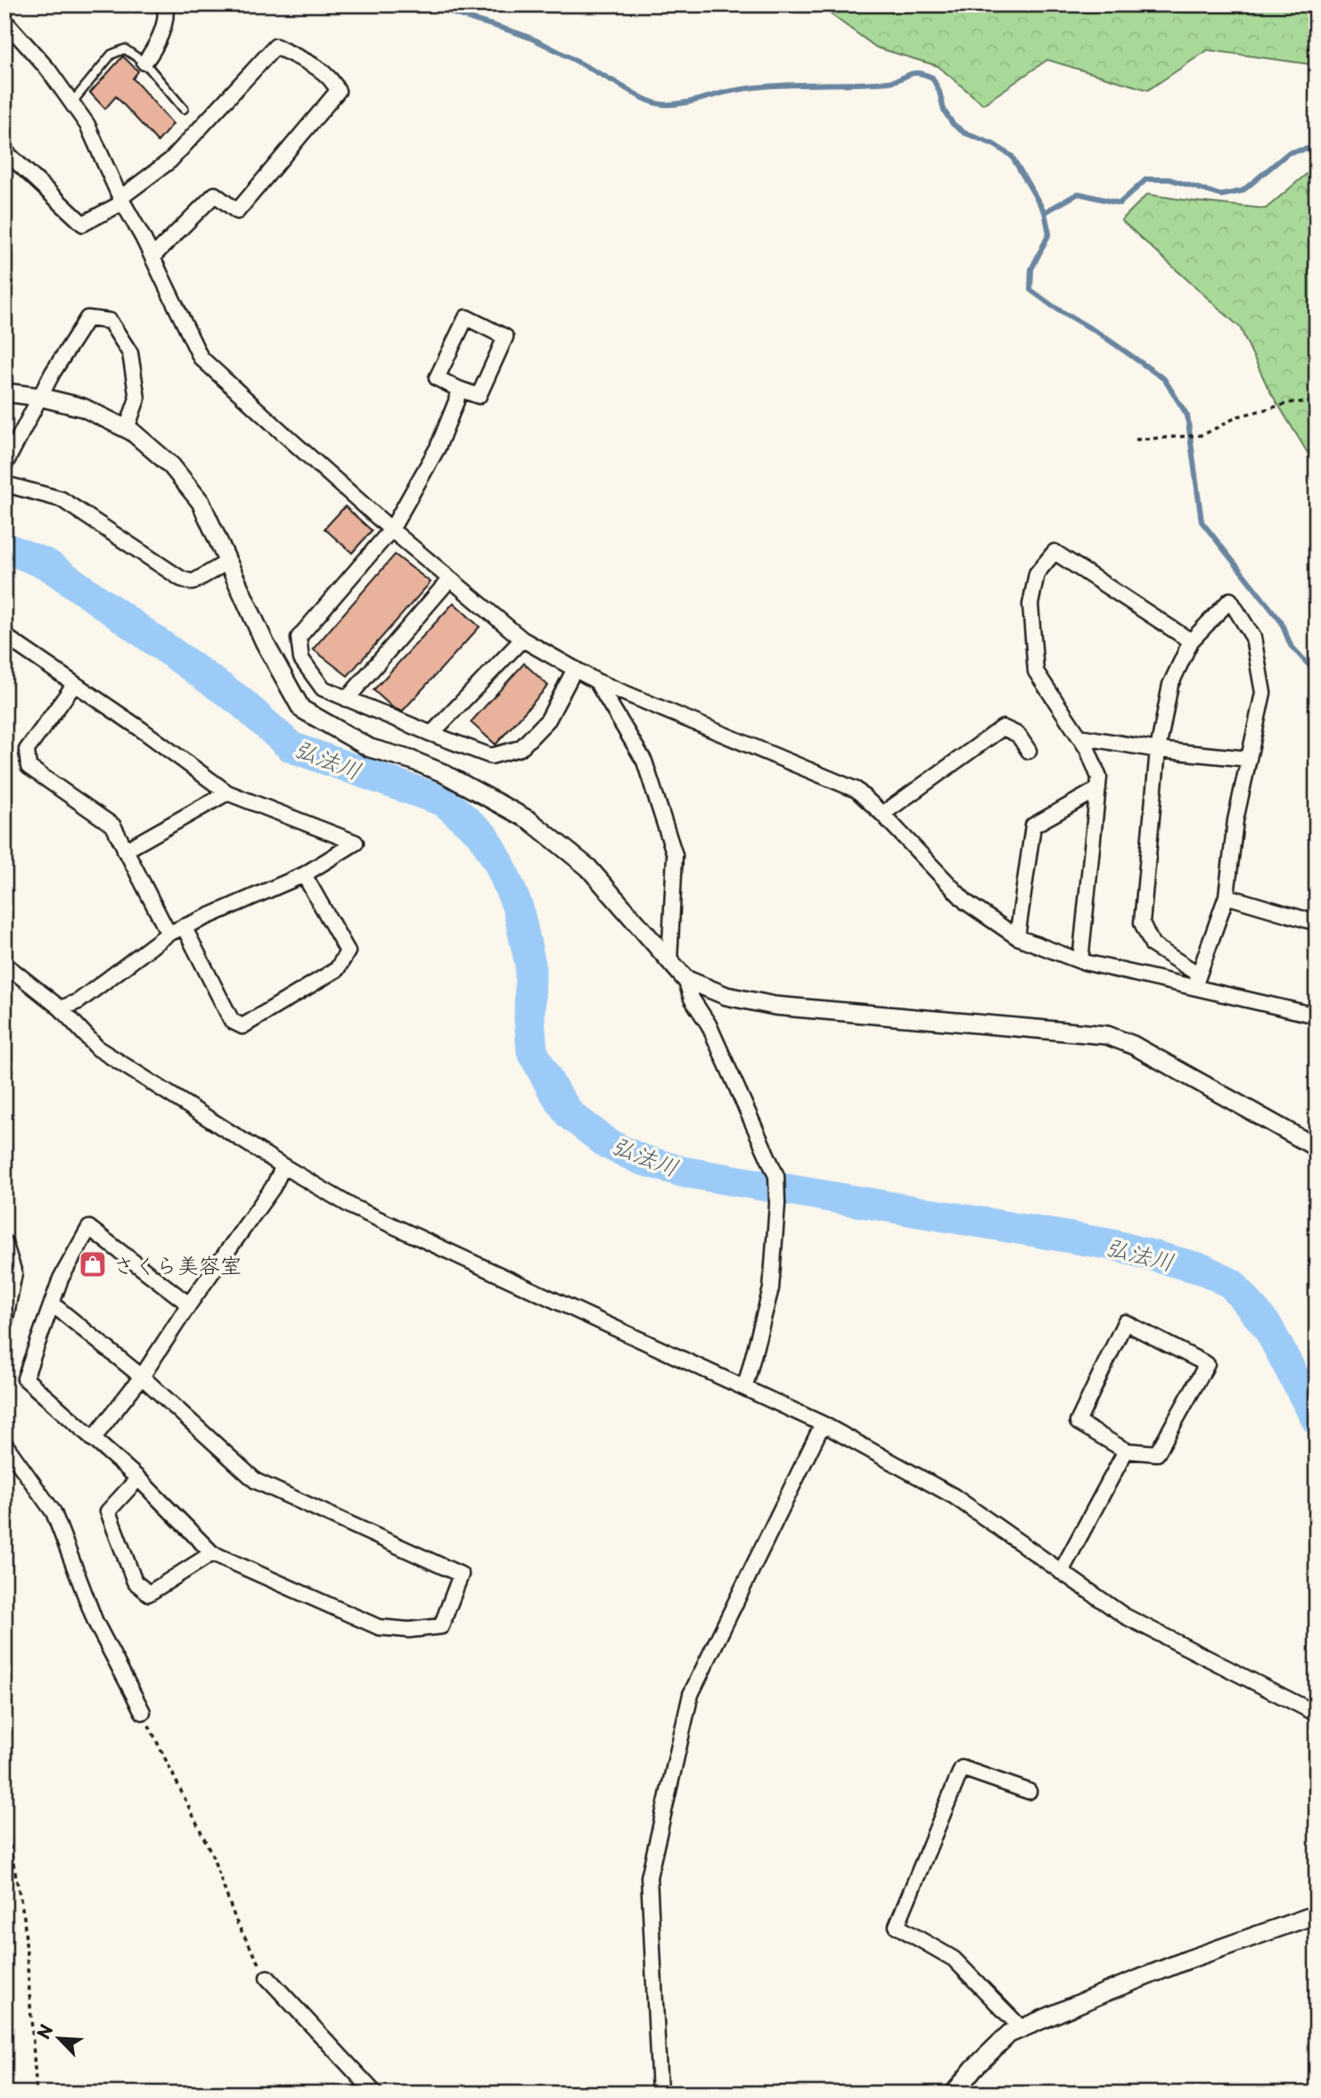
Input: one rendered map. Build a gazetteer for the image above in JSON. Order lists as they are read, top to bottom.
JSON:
{
  "water": ["弘法川"],
  "places": {
    "shop": ["さくら美容室"]
  },
  "north": "top left"
}
